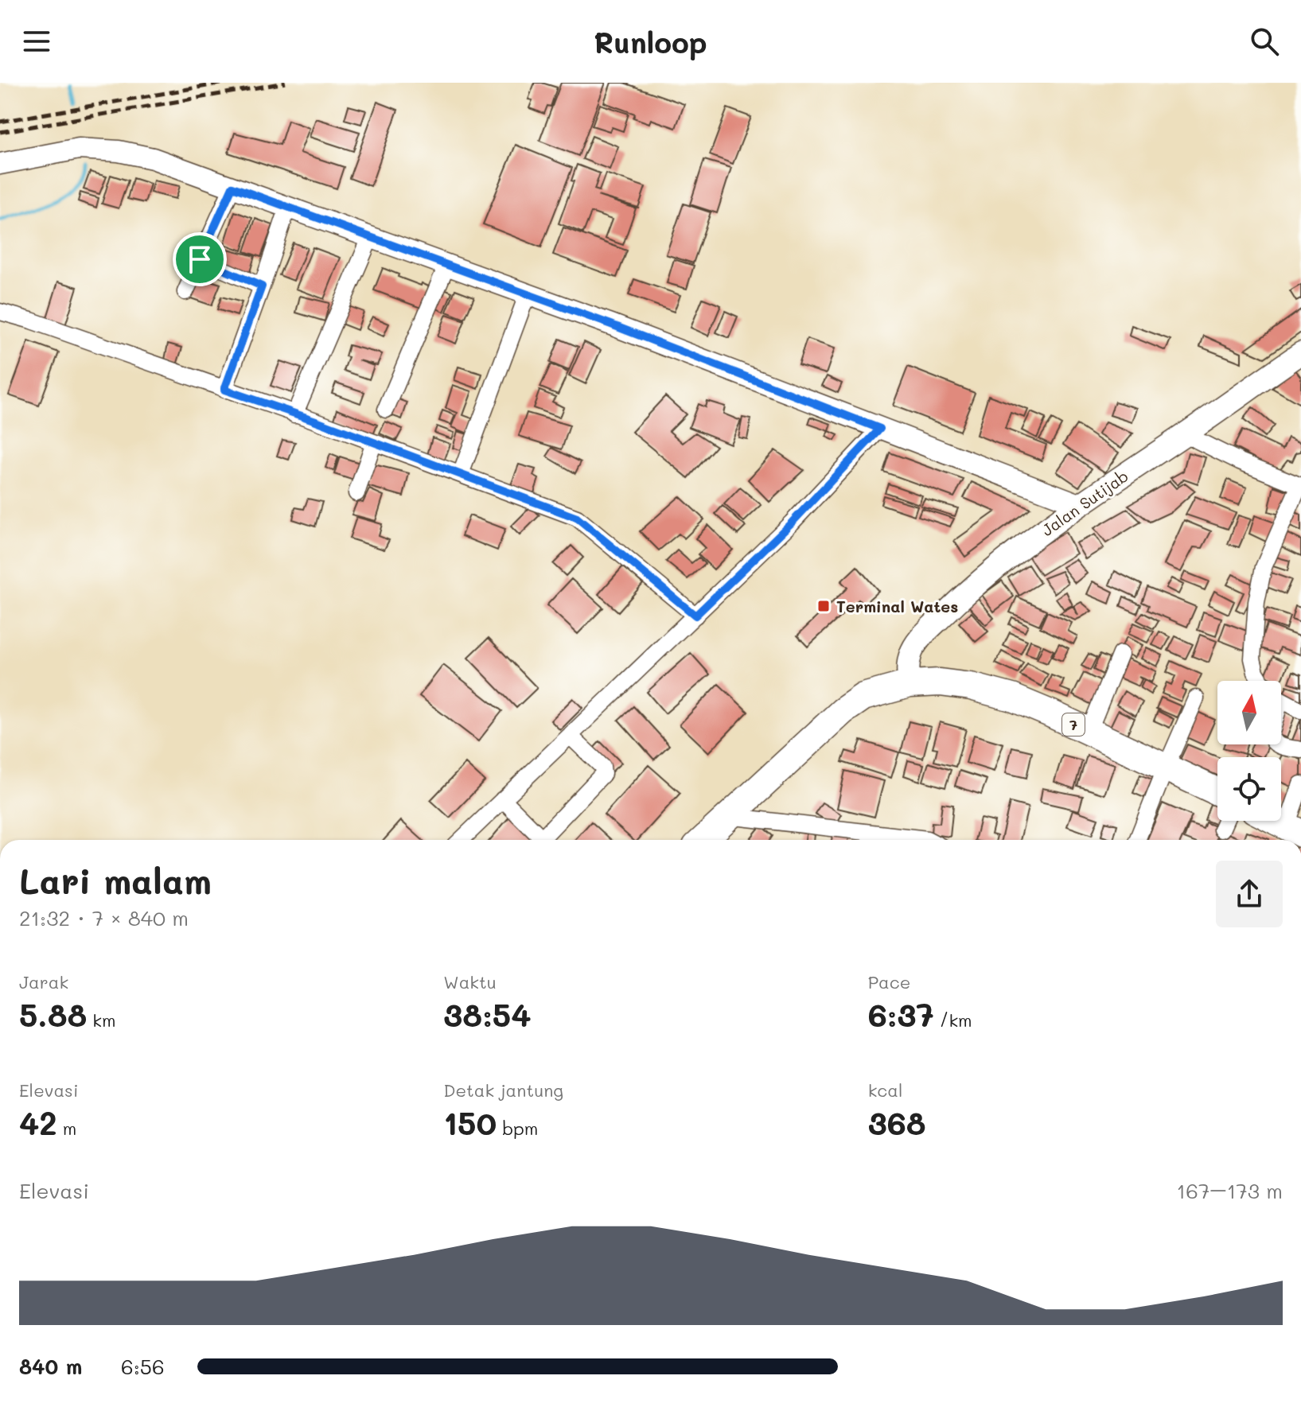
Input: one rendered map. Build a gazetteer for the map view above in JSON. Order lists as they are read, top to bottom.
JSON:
{
  "streets": {
    "highway": ["7"],
    "main road": ["Jalan Sutijab"]
  },
  "crossings": [
    ["Jalan Sutijab", "7"]
  ],
  "places": {
    "transit": ["Terminal Wates"]
  },
  "north": "top",
  "page": {
    "header": "Runloop",
    "heading": ["Lari malam", "21:32 · 7 × 840 m"],
    "stats": [
      ["Jarak", "5.88 km"],
      ["Waktu", "38:54"],
      ["Pace", "6:37 /km"],
      ["Elevasi", "42 m"],
      ["Detak jantung", "150 bpm"],
      ["kcal", "368"]
    ],
    "chart": ["Elevasi", "167–173 m"],
    "list": [
      {
        "name": "840 m",
        "note": "6:56"
      }
    ]
  }
}
